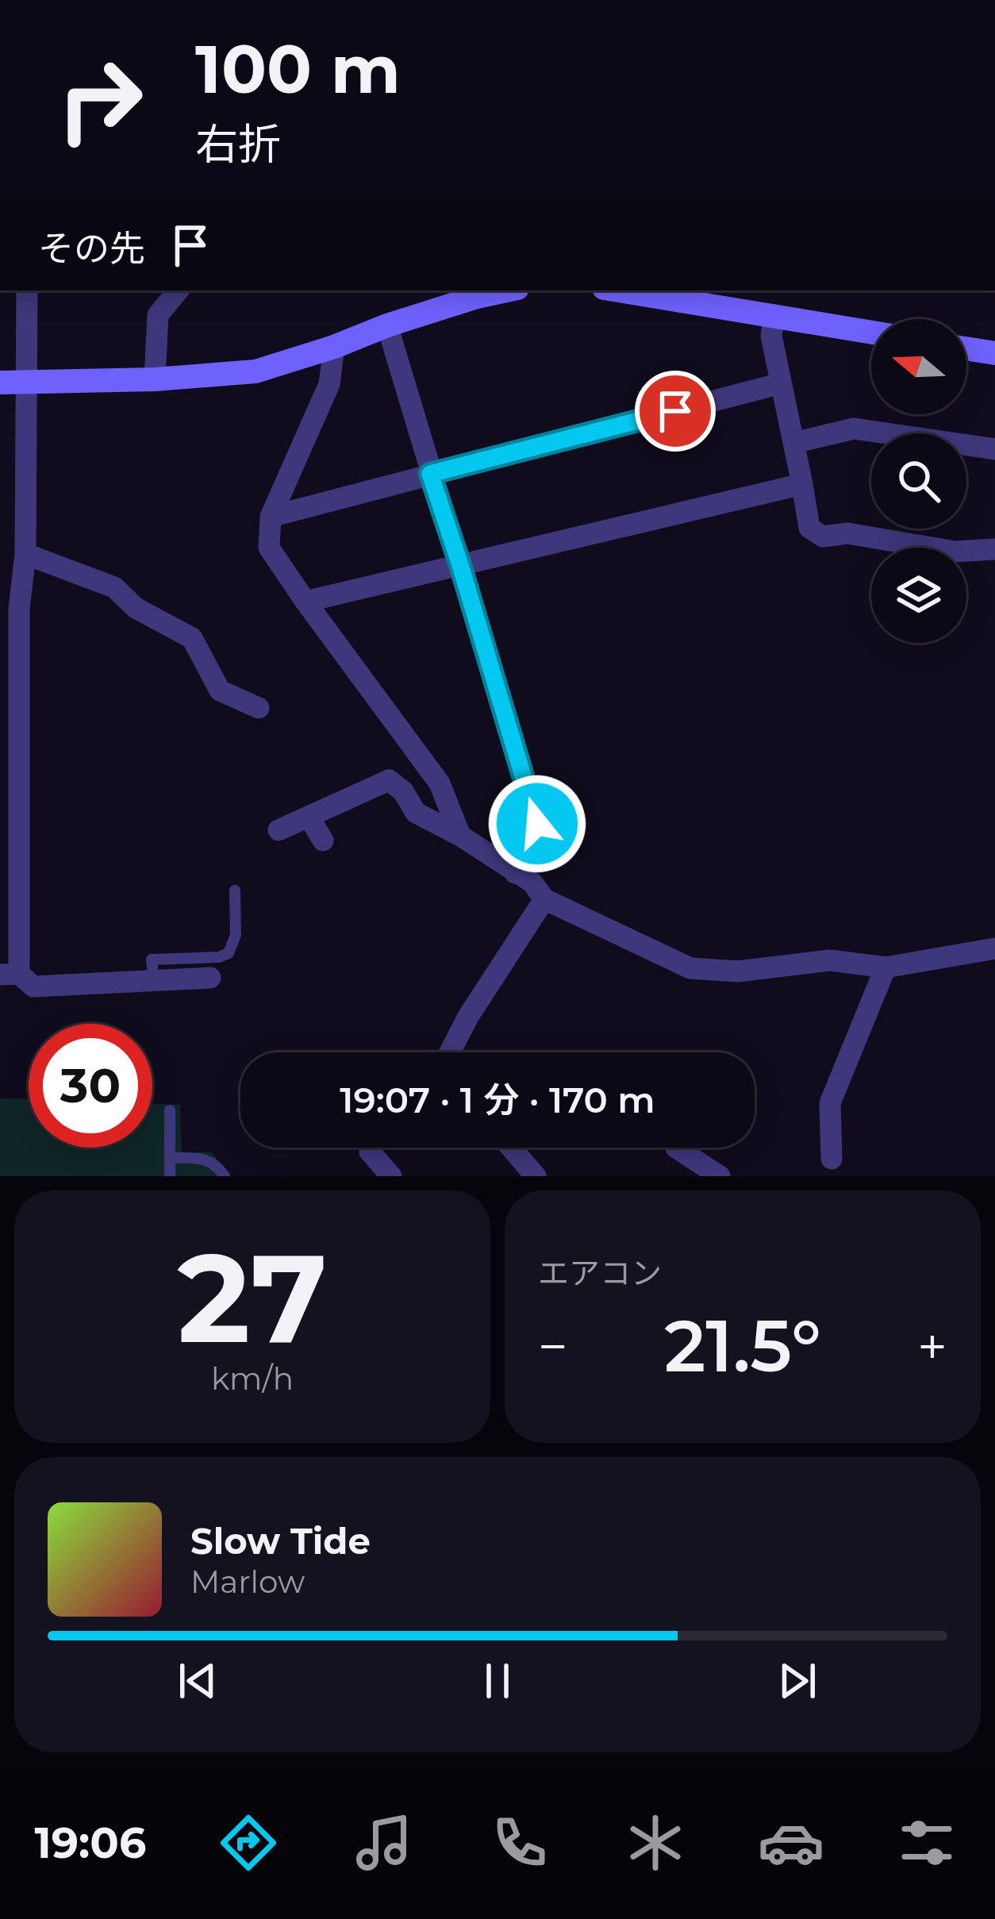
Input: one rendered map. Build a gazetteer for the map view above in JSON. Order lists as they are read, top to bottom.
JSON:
{
  "north": "left",
  "page": {
    "turn": ["100 m", "右折"],
    "then": "その先",
    "limit": "30",
    "trip": "19:07 · 1 分 · 170 m",
    "tile": [
      ["27", "km/h"],
      "エアコン"
    ],
    "heat": ["−", "21.5°", "+"],
    "song": ["Slow Tide", "Marlow"],
    "tabs": "19:06"
  }
}
